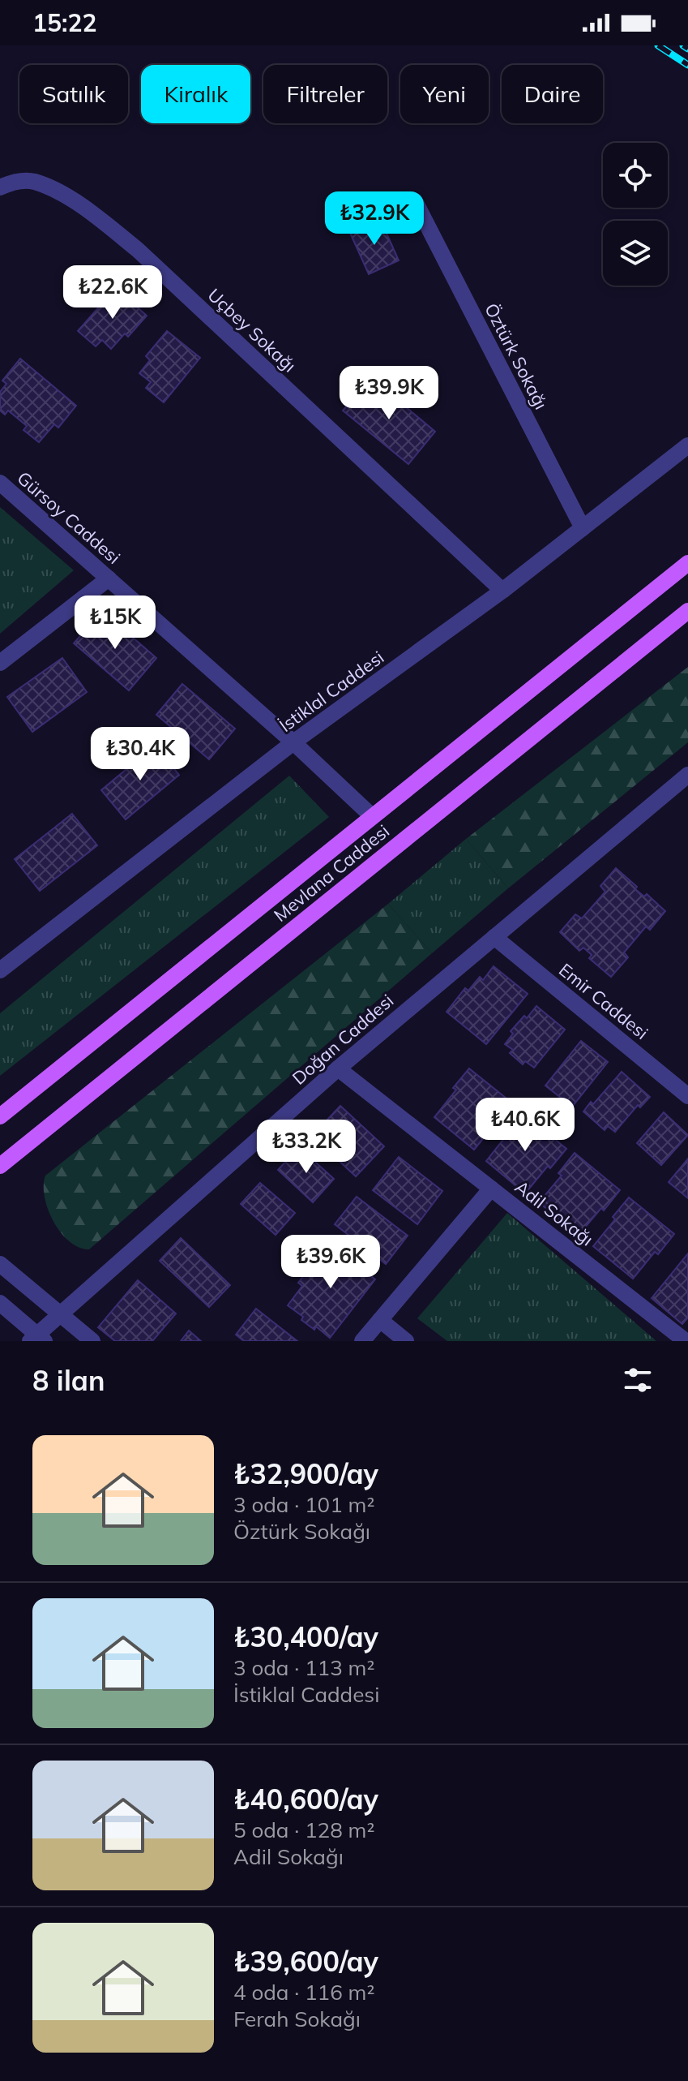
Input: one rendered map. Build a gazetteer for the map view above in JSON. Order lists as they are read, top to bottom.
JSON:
{
  "streets": {
    "main road": ["Mevlana Caddesi"],
    "street": [
      "Uçbey Sokağı",
      "Öztürk Sokağı",
      "Gürsoy Caddesi",
      "İstiklal Caddesi",
      "Emir Caddesi",
      "Doğan Caddesi",
      "Adil Sokağı"
    ]
  },
  "crossings": [
    ["Uçbey Sokağı", "İstiklal Caddesi"],
    ["Öztürk Sokağı", "İstiklal Caddesi"],
    ["Gürsoy Caddesi", "İstiklal Caddesi"],
    ["Gürsoy Caddesi", "Mevlana Caddesi"],
    ["Emir Caddesi", "Doğan Caddesi"],
    ["Doğan Caddesi", "Adil Sokağı"]
  ],
  "page": {
    "status": "15:22",
    "chip": [
      "Satılık",
      "Kiralık",
      "Filtreler",
      "Yeni",
      "Daire"
    ],
    "price": [
      "₺32.9K",
      "₺22.6K",
      "₺39.9K",
      "₺15K",
      "₺30.4K",
      "₺40.6K",
      "₺33.2K",
      "₺39.6K"
    ],
    "heading": "8 ilan",
    "list": [
      {
        "name": "₺32,900/ay",
        "note": "3 oda · 101 m² · Öztürk Sokağı"
      },
      {
        "name": "₺30,400/ay",
        "note": "3 oda · 113 m² · İstiklal Caddesi"
      },
      {
        "name": "₺40,600/ay",
        "note": "5 oda · 128 m² · Adil Sokağı"
      },
      {
        "name": "₺39,600/ay",
        "note": "4 oda · 116 m² · Ferah Sokağı"
      }
    ]
  }
}
